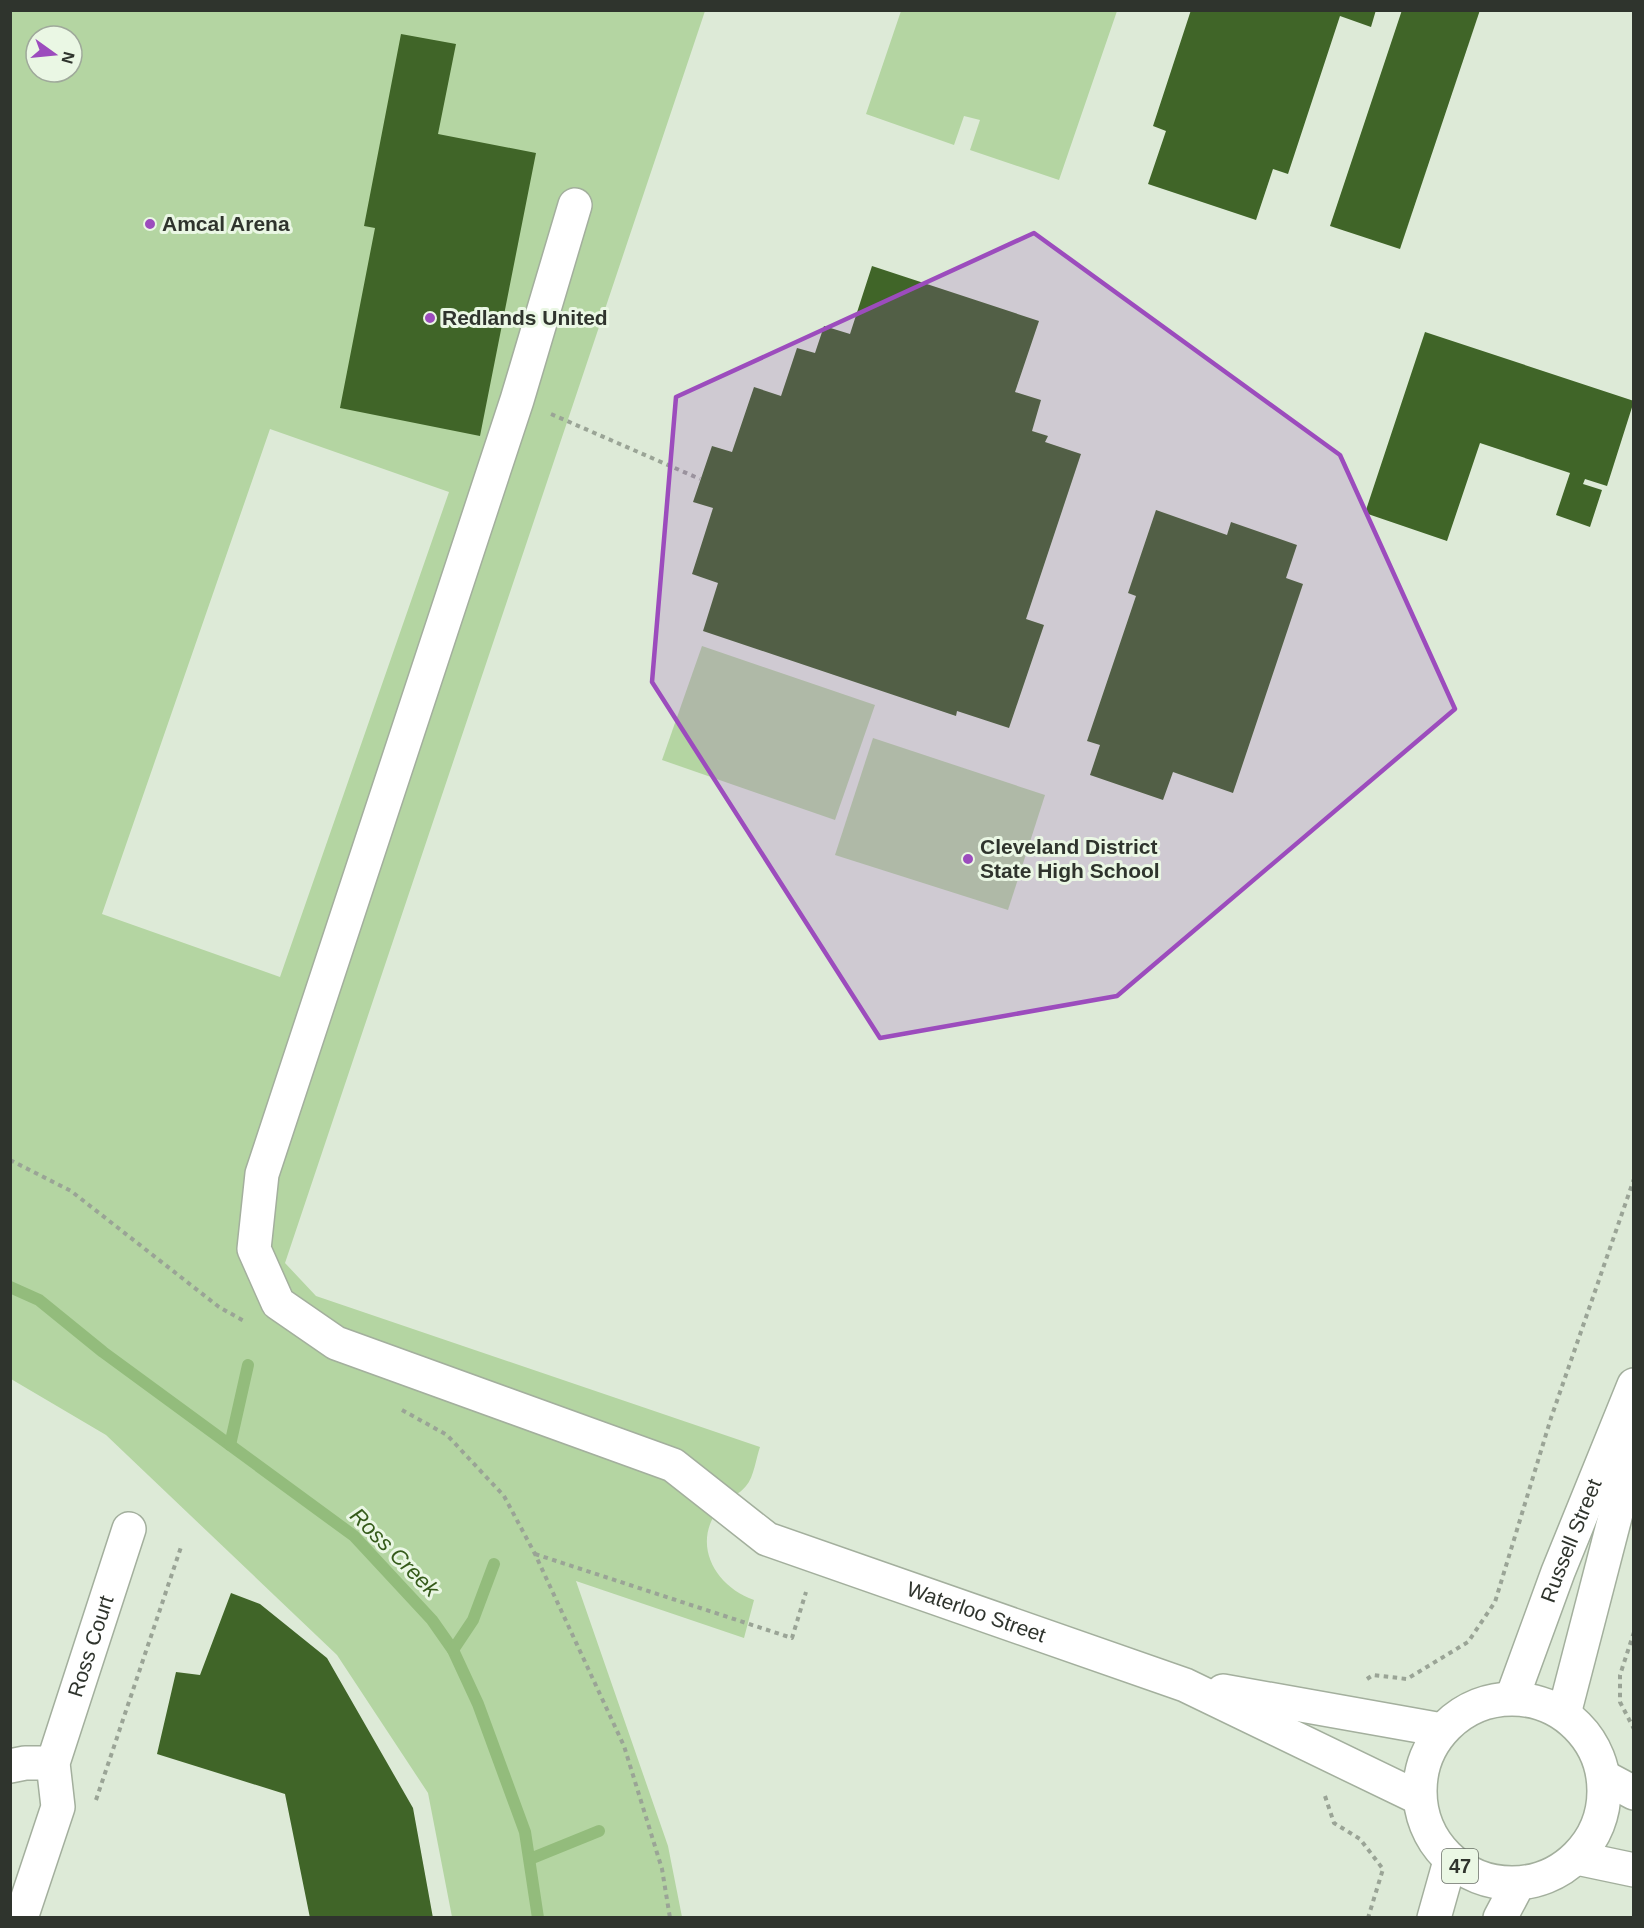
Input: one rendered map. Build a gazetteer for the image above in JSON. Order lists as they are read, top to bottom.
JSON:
{
  "streets": {
    "main road": [
      "Russell Street",
      "Waterloo Street",
      "Ross Court",
      "47"
    ]
  },
  "crossings": [
    ["Russell Street", "Waterloo Street"],
    ["Russell Street", "47"],
    ["Waterloo Street", "47"]
  ],
  "water": ["Ross Creek"],
  "places": ["Amcal Arena", "Redlands United", "Cleveland District State High School"],
  "north": "right"
}
